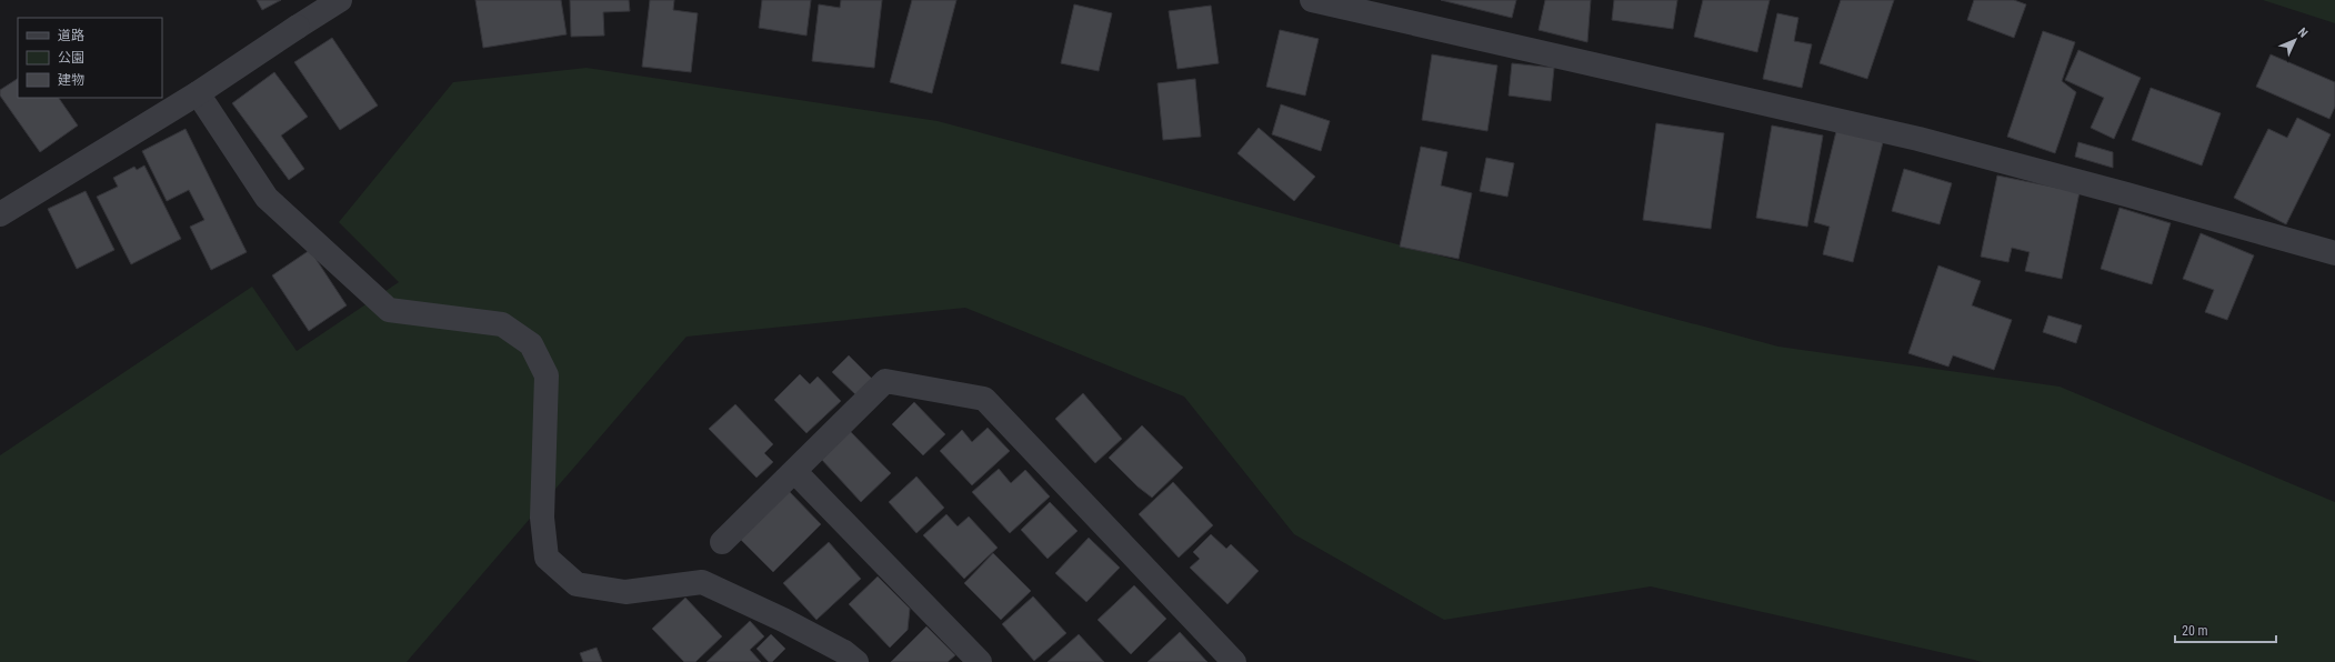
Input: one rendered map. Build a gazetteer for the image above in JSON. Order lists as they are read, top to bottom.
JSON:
{
  "legend": ["道路", "公園", "建物"],
  "scale_bar": "20 m",
  "north": "top right"
}
